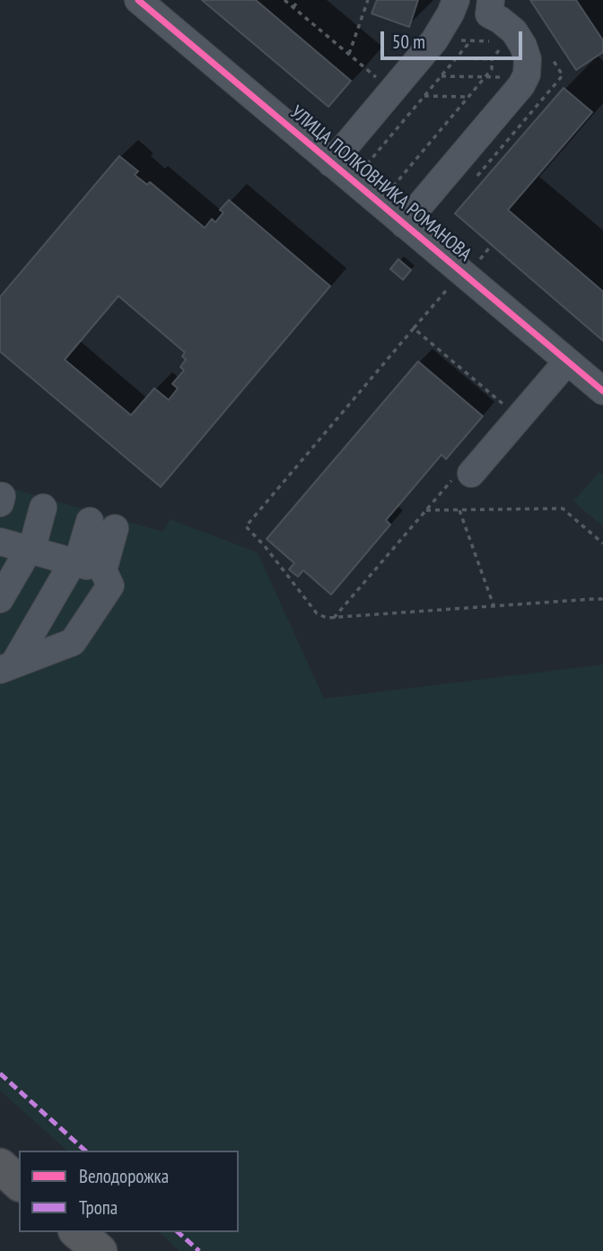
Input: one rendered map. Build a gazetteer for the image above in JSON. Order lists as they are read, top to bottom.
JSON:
{
  "streets": {
    "street": ["УЛИЦА ПОЛКОВНИКА РОМАНОВА"]
  },
  "legend": ["Велодорожка", "Тропа"],
  "scale_bar": "50 m"
}
